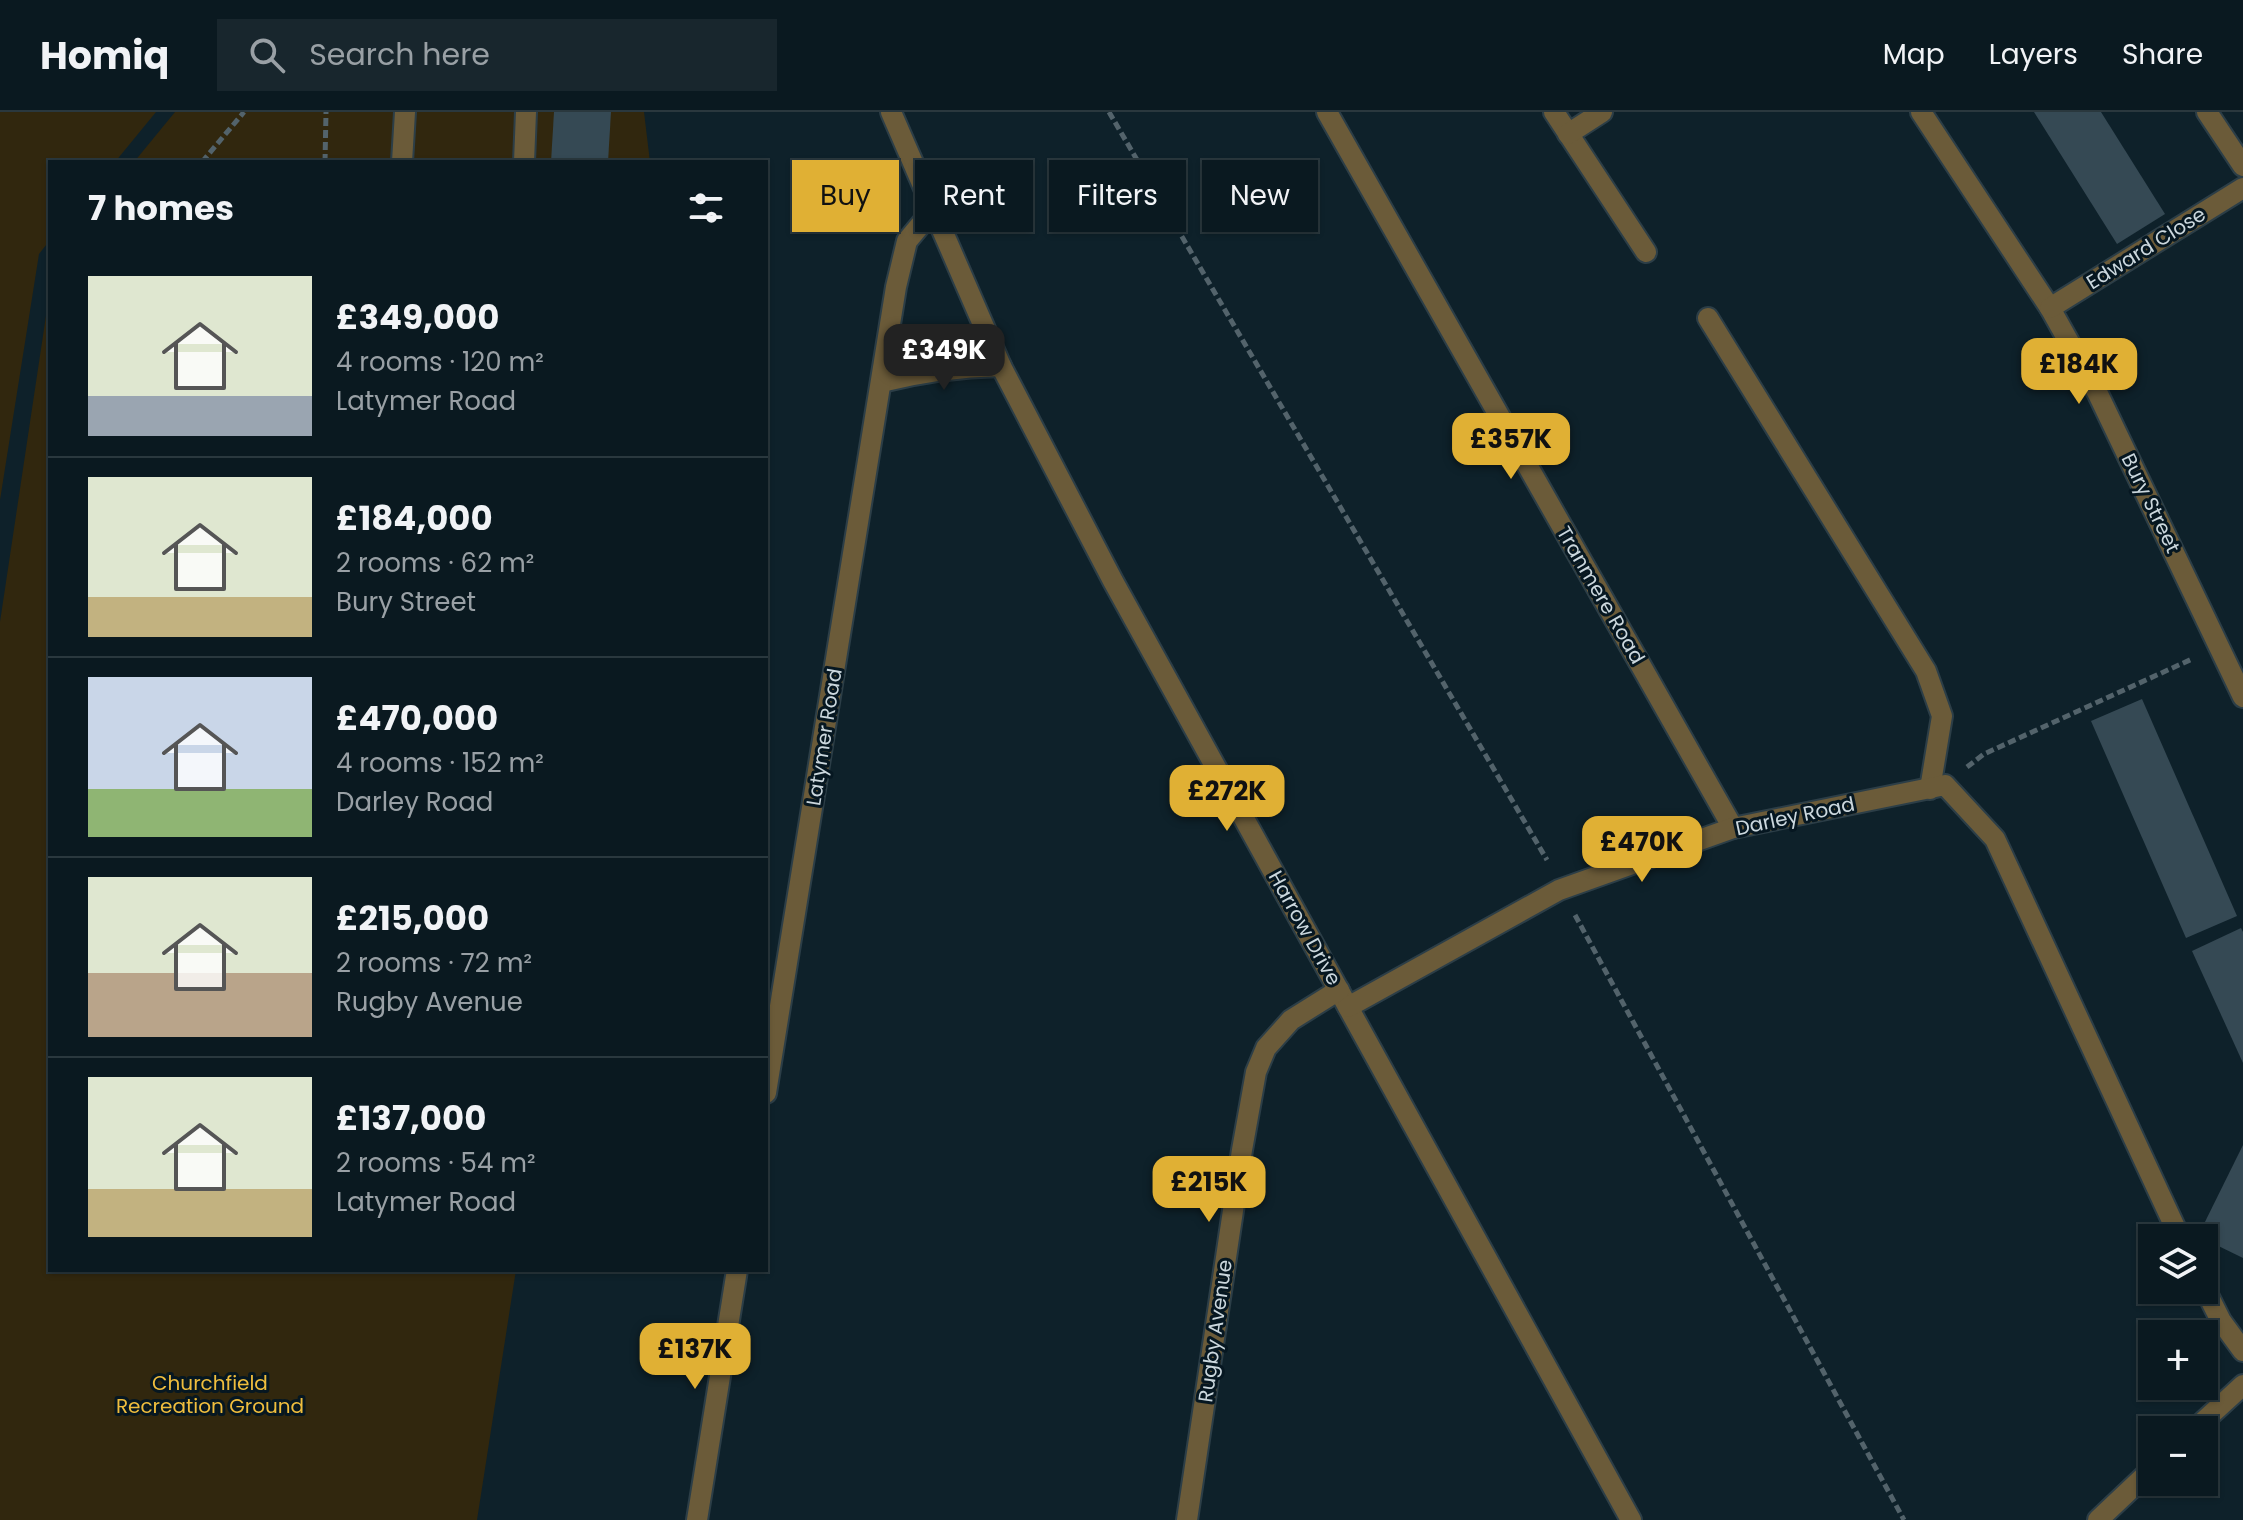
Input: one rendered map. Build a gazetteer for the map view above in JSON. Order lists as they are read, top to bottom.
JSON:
{
  "streets": {
    "street": [
      "Edward Close",
      "Bury Street",
      "Tranmere Road",
      "Latymer Road",
      "Darley Road",
      "Harrow Drive",
      "Rugby Avenue"
    ]
  },
  "crossings": [
    ["Edward Close", "Bury Street"],
    ["Tranmere Road", "Darley Road"],
    ["Darley Road", "Harrow Drive"],
    ["Darley Road", "Rugby Avenue"],
    ["Harrow Drive", "Rugby Avenue"]
  ],
  "parks": ["Churchfield Recreation Ground"],
  "page": {
    "header": "Homiq",
    "search": "Search here",
    "nav": ["Map", "Layers", "Share"],
    "chip": [
      "Buy",
      "Rent",
      "Filters",
      "New"
    ],
    "heading": "7 homes",
    "list": [
      {
        "name": "£349,000",
        "note": "4 rooms · 120 m² · Latymer Road"
      },
      {
        "name": "£184,000",
        "note": "2 rooms · 62 m² · Bury Street"
      },
      {
        "name": "£470,000",
        "note": "4 rooms · 152 m² · Darley Road"
      },
      {
        "name": "£215,000",
        "note": "2 rooms · 72 m² · Rugby Avenue"
      },
      {
        "name": "£137,000",
        "note": "2 rooms · 54 m² · Latymer Road"
      }
    ],
    "price": [
      "£349K",
      "£184K",
      "£357K",
      "£272K",
      "£470K",
      "£215K",
      "£137K"
    ],
    "map_buttons": ["+", "−"]
  }
}
